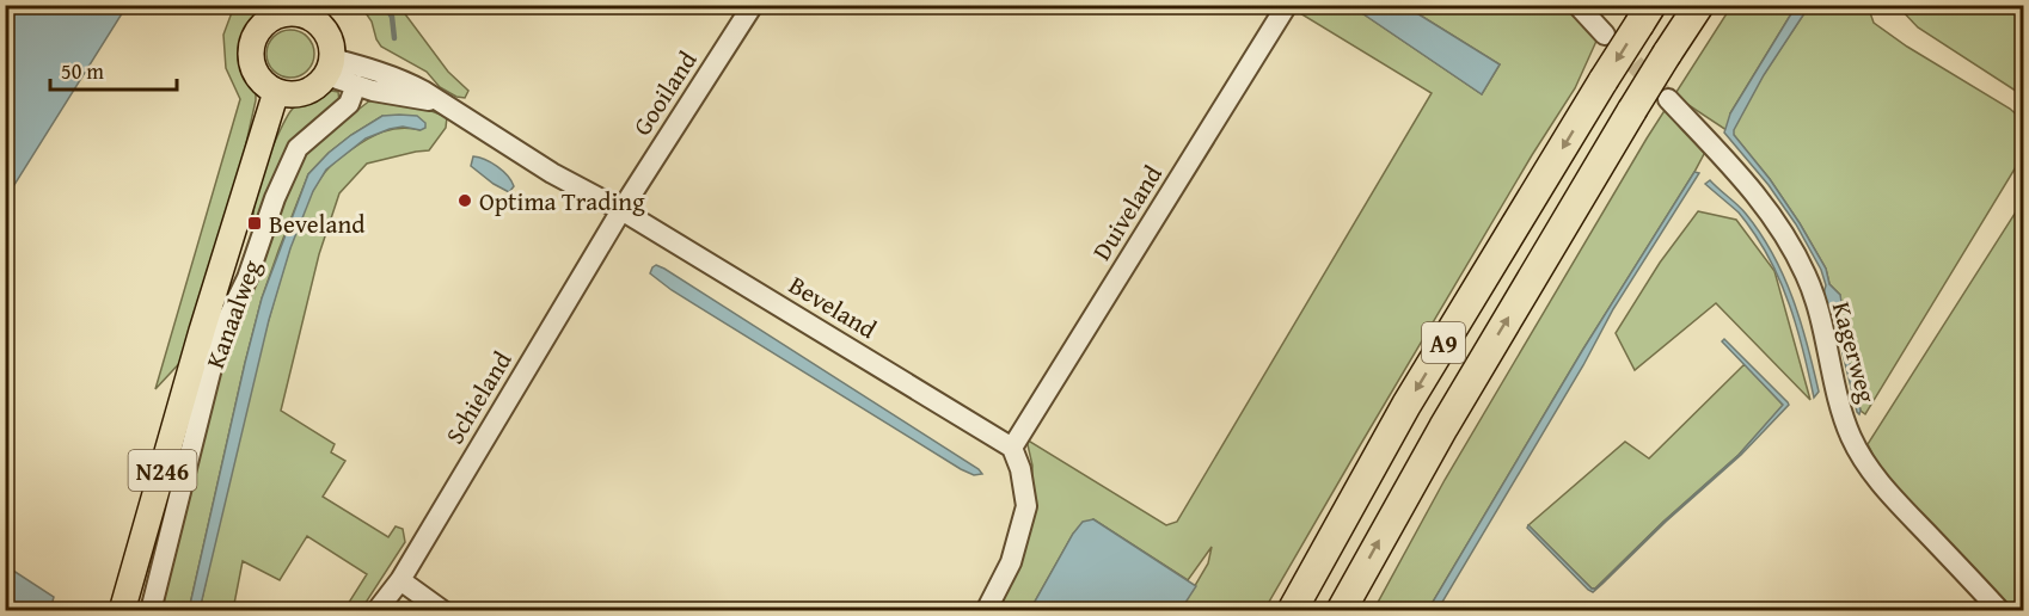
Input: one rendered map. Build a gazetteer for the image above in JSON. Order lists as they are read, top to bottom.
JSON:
{
  "streets": {
    "highway": ["A9"],
    "main road": ["Kanaalweg", "N246"],
    "street": [
      "Gooiland",
      "Duiveland",
      "Beveland",
      "Kagerweg",
      "Schieland"
    ]
  },
  "crossings": [
    ["Gooiland", "Beveland"],
    ["Gooiland", "Schieland"],
    ["Duiveland", "Beveland"],
    ["Beveland", "Kanaalweg"],
    ["Beveland", "Schieland"]
  ],
  "places": {
    "other": ["Optima Trading"],
    "transit": ["Beveland"]
  },
  "scale_bar": "50 m"
}
